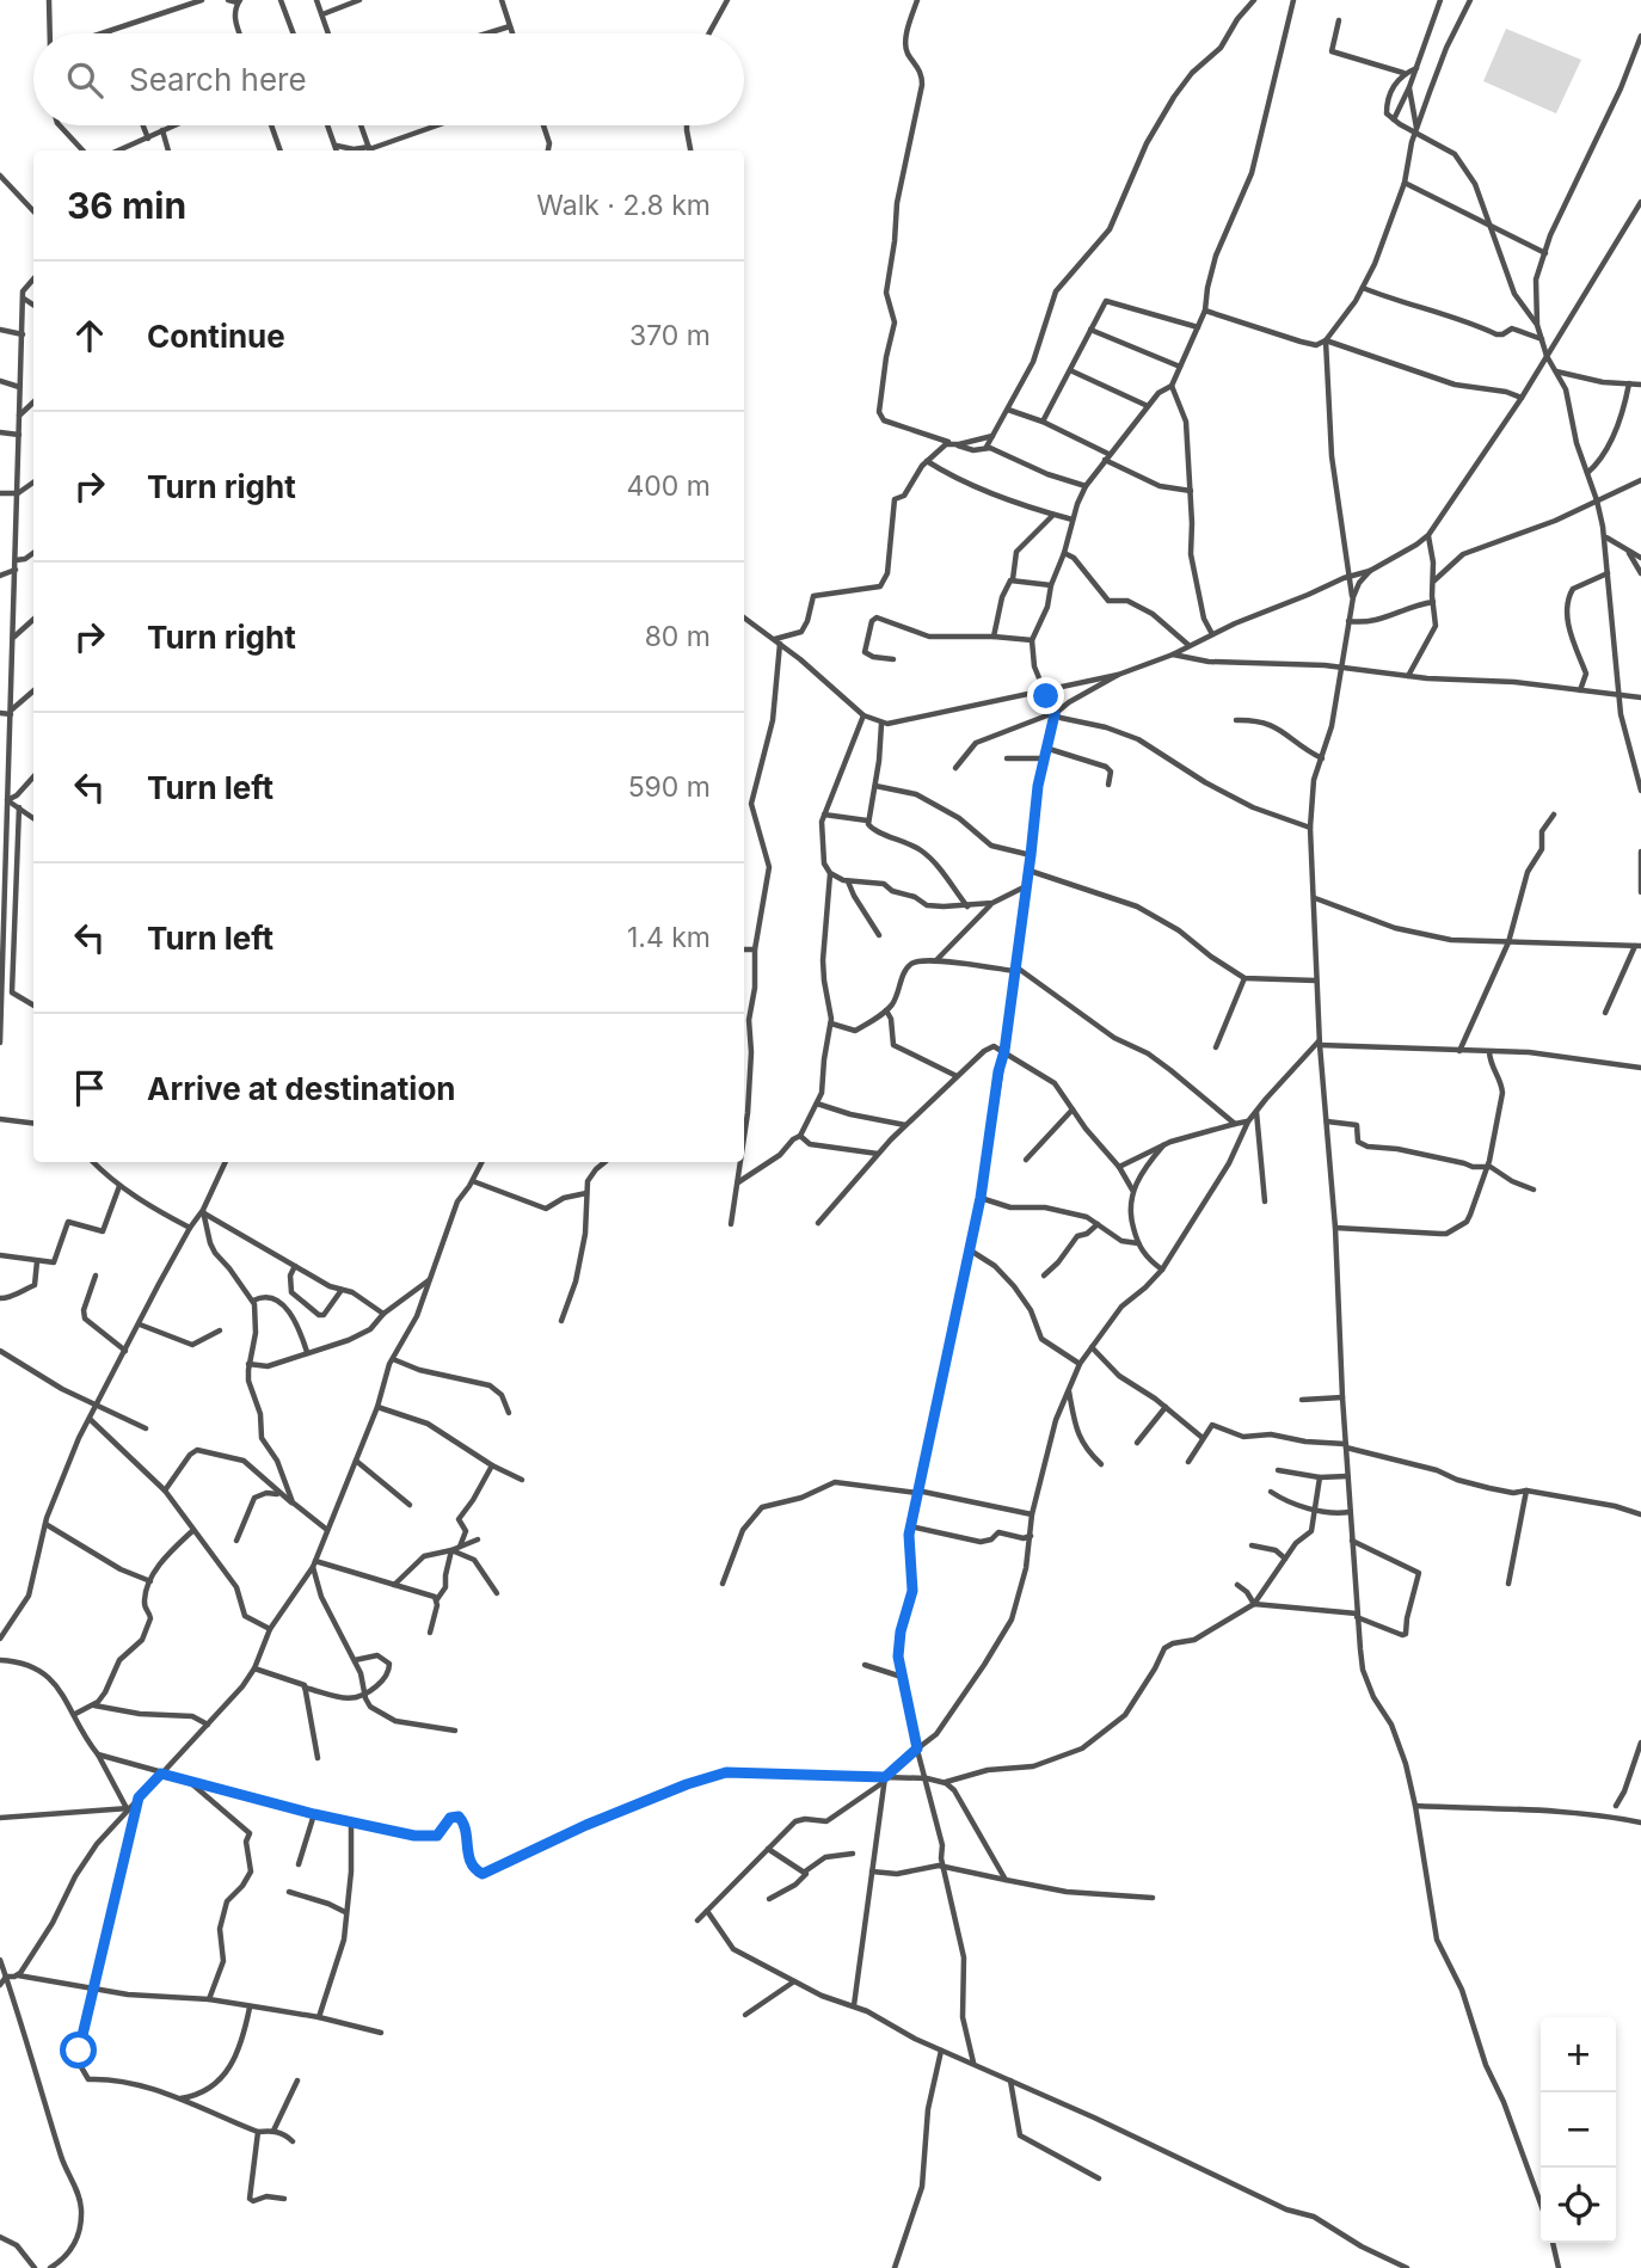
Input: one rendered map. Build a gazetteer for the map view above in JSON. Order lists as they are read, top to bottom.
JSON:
{
  "page": {
    "search": "Search here",
    "heading": ["36 min", "Walk · 2.8 km"],
    "list": [
      ["Continue", "370 m"],
      ["Turn right", "400 m"],
      ["Turn right", "80 m"],
      ["Turn left", "590 m"],
      ["Turn left", "1.4 km"],
      "Arrive at destination"
    ],
    "map_buttons": ["+", "−"]
  }
}
